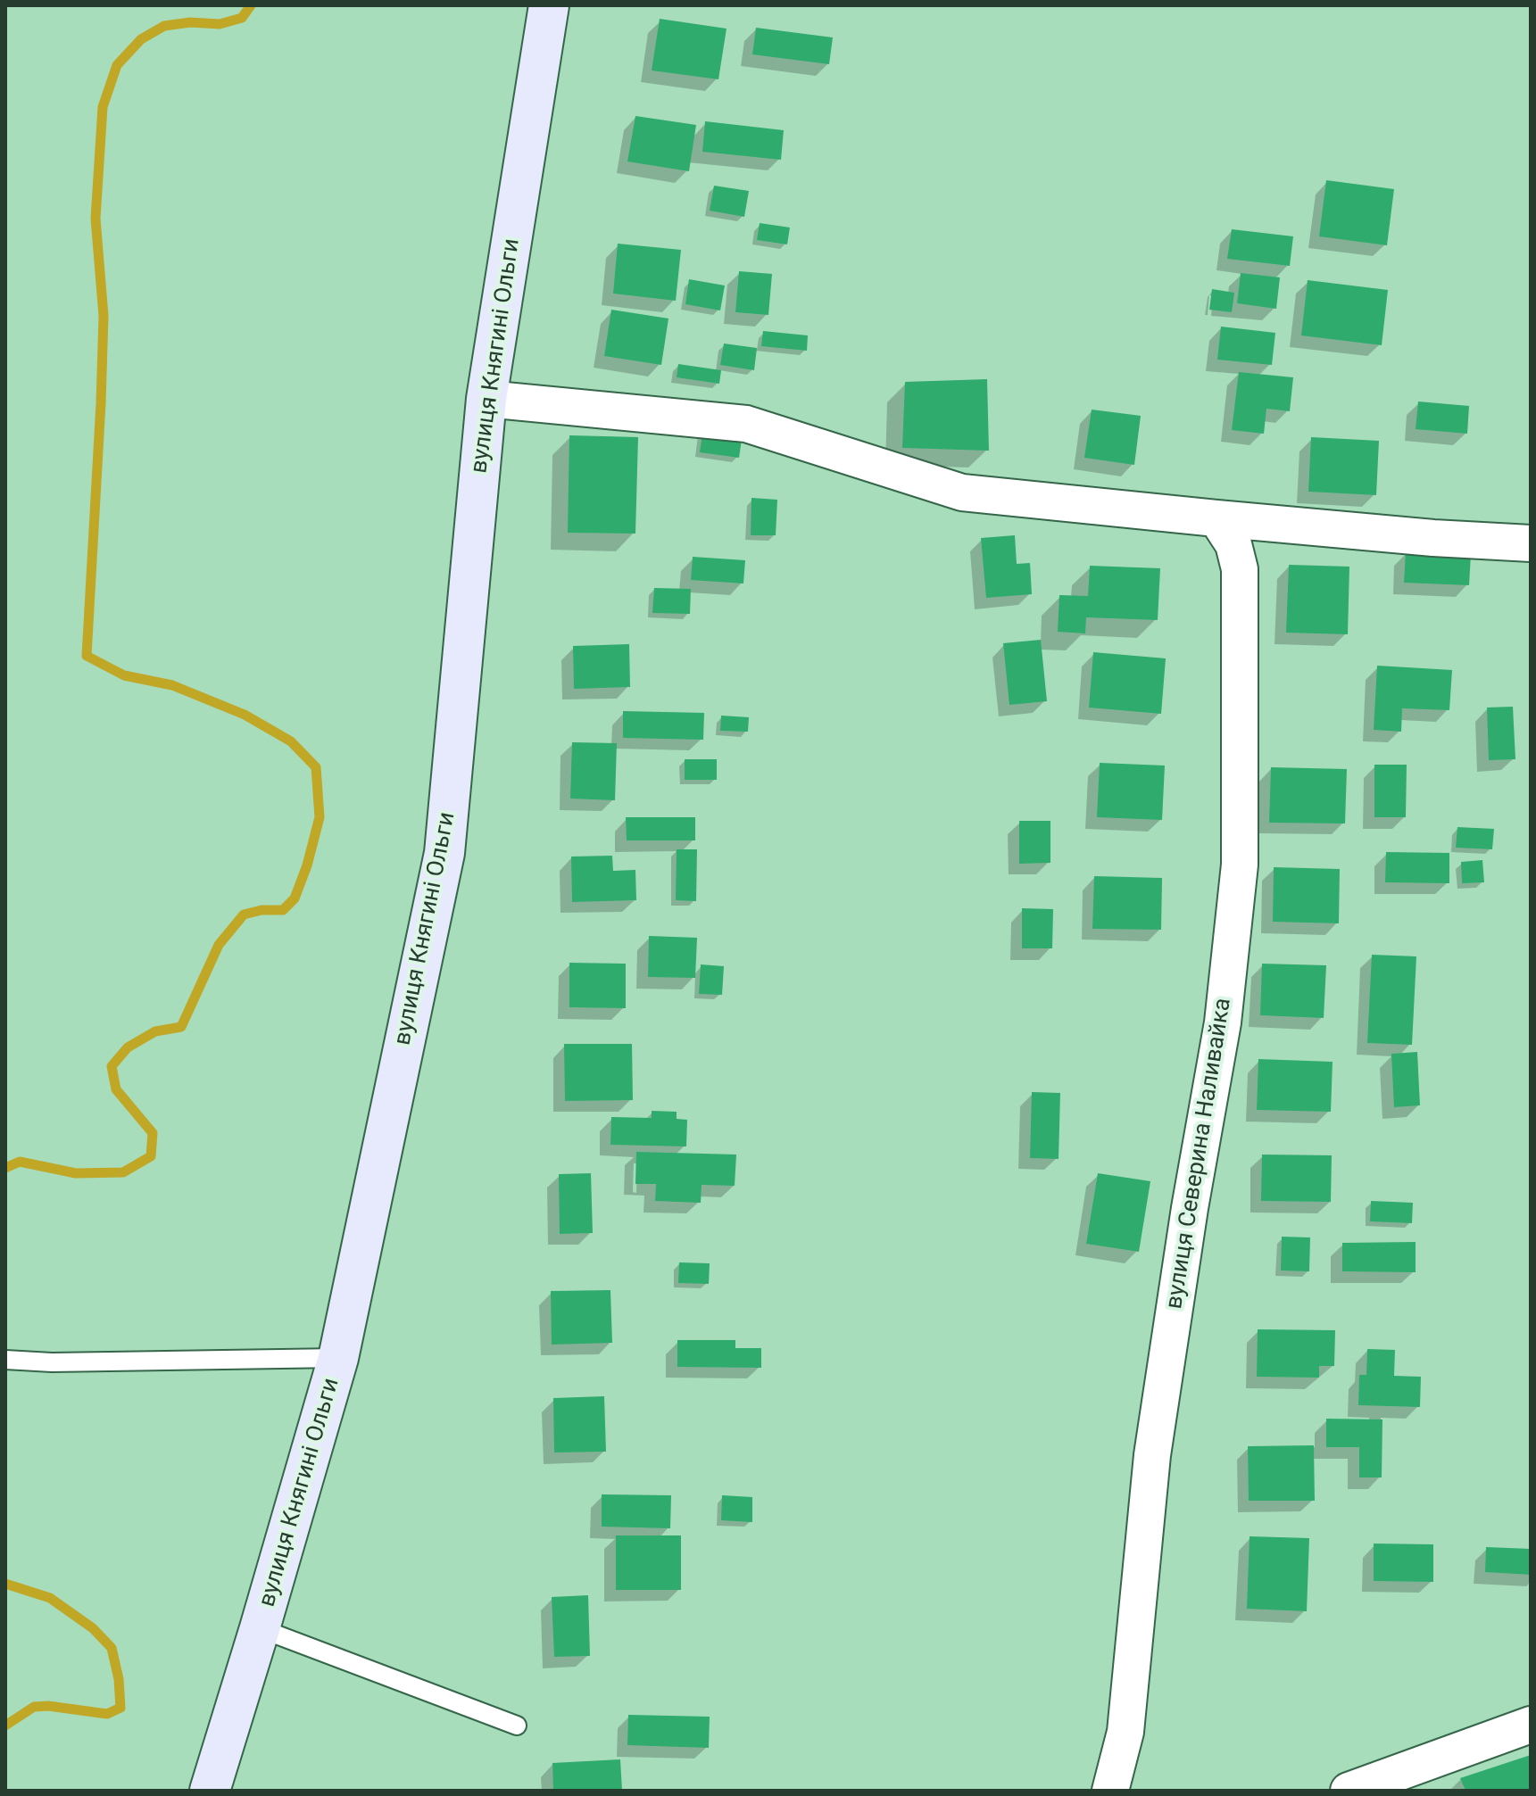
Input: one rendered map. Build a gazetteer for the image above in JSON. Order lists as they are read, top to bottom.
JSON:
{
  "streets": {
    "street": ["вулиця Княгині Ольги", "вулиця Северина Наливайка"]
  }
}
